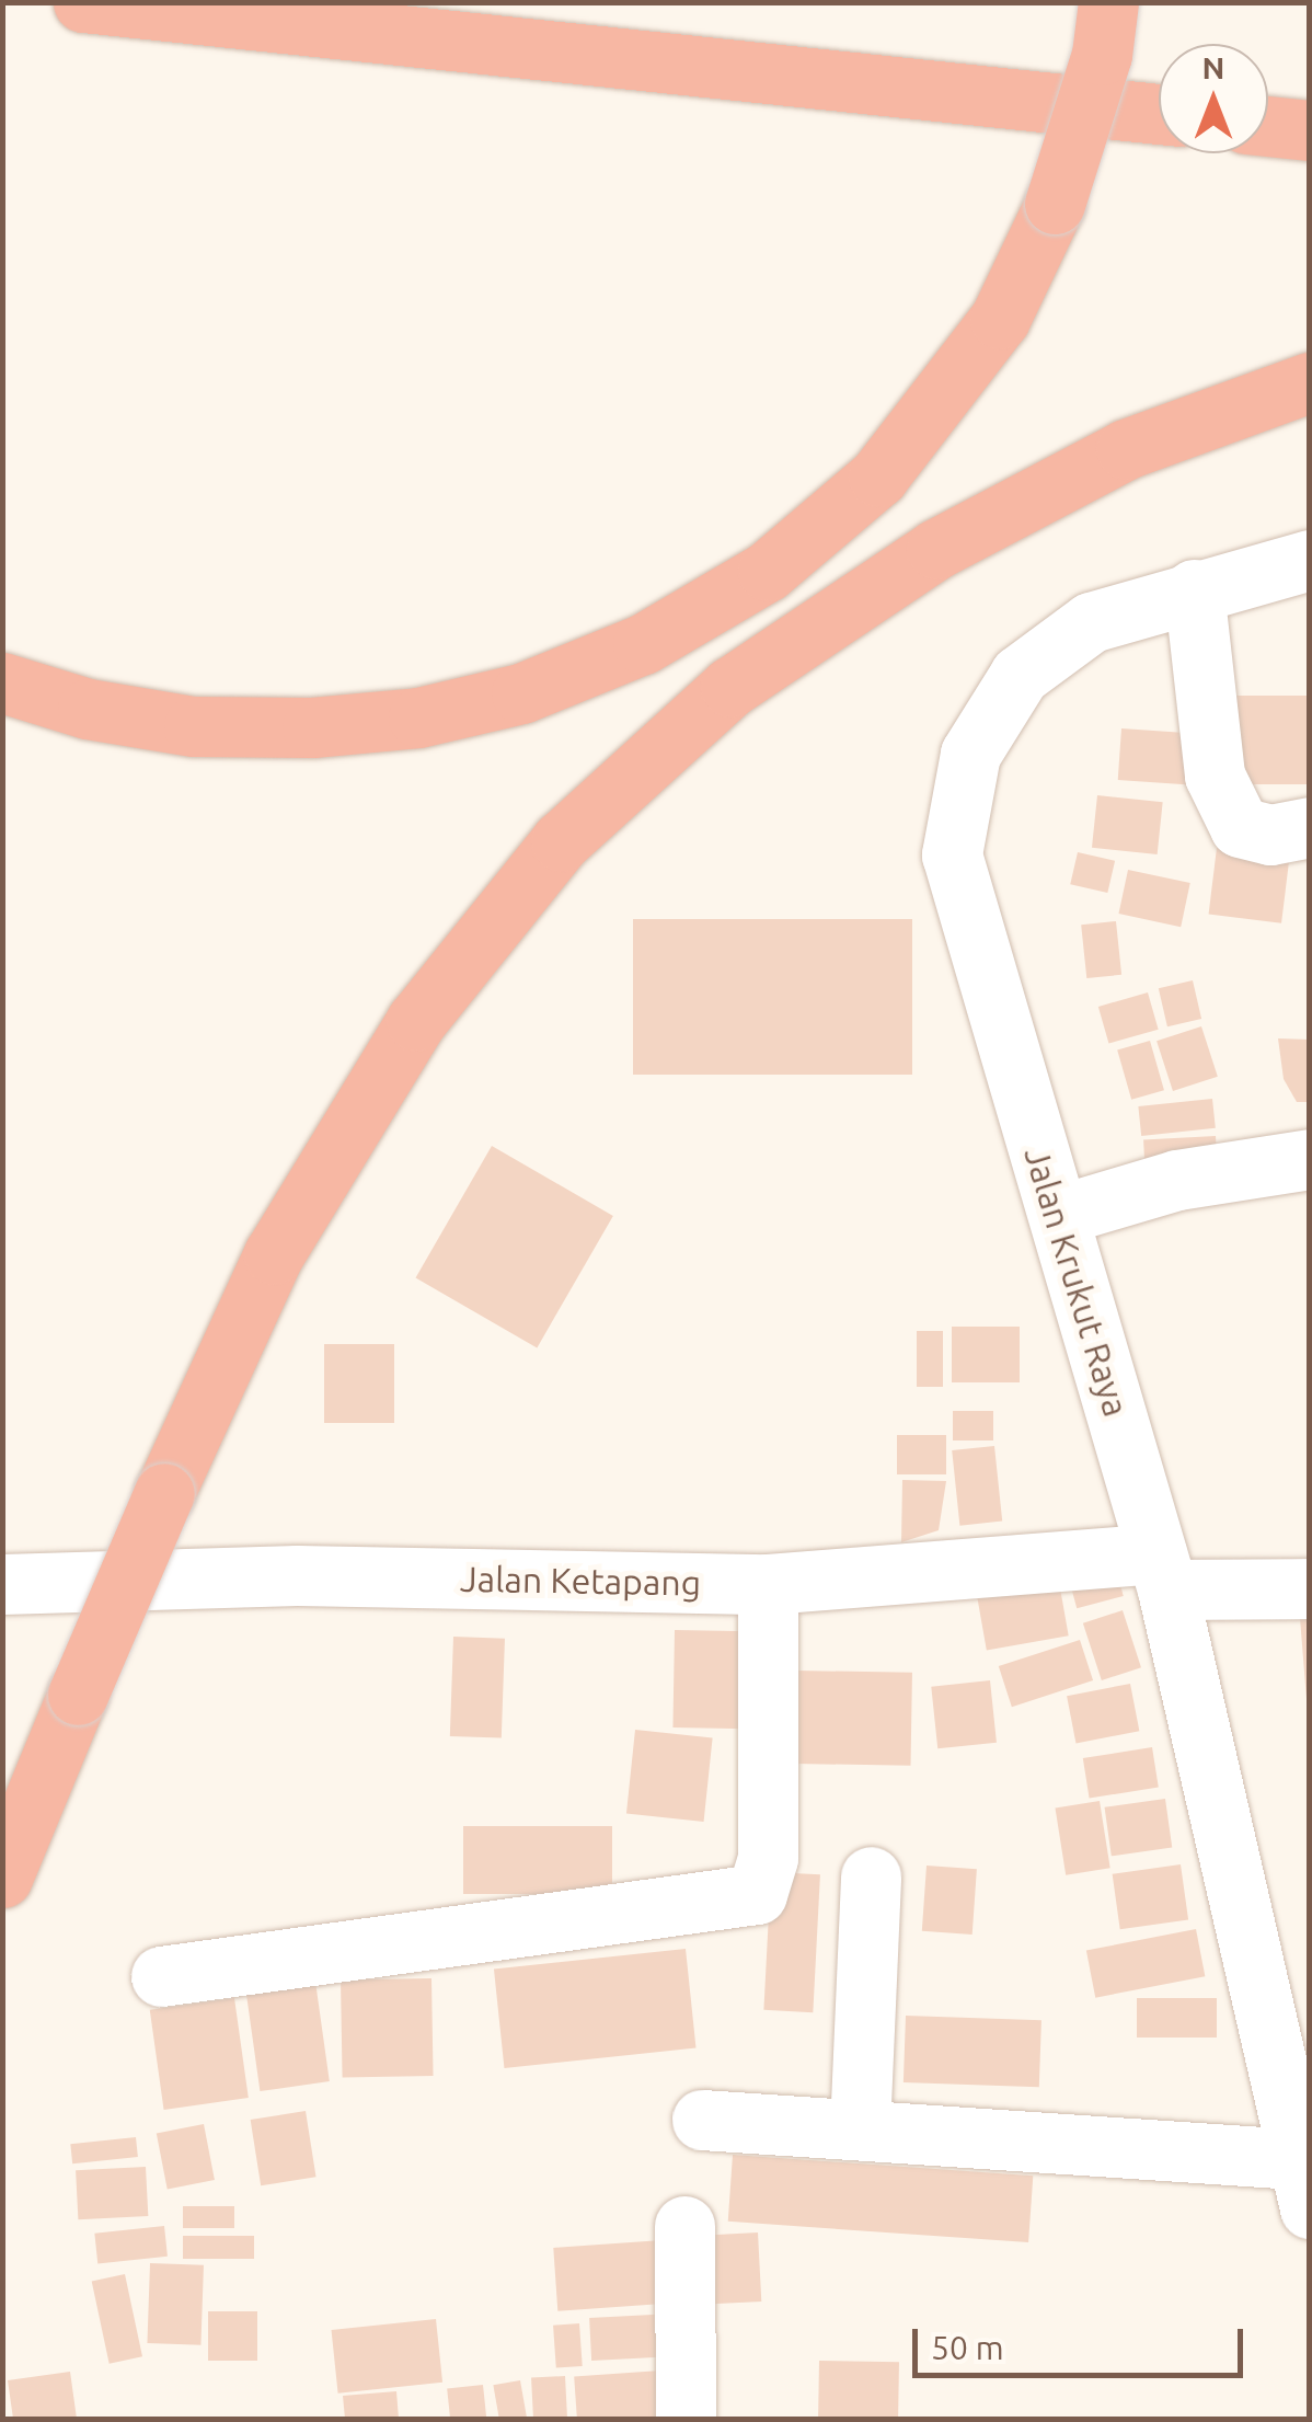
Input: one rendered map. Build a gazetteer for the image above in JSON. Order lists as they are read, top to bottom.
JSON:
{
  "streets": {
    "street": ["Jalan Krukut Raya", "Jalan Ketapang"]
  },
  "crossings": [
    ["Jalan Krukut Raya", "Jalan Ketapang"]
  ],
  "scale_bar": "50 m",
  "north": "top"
}
